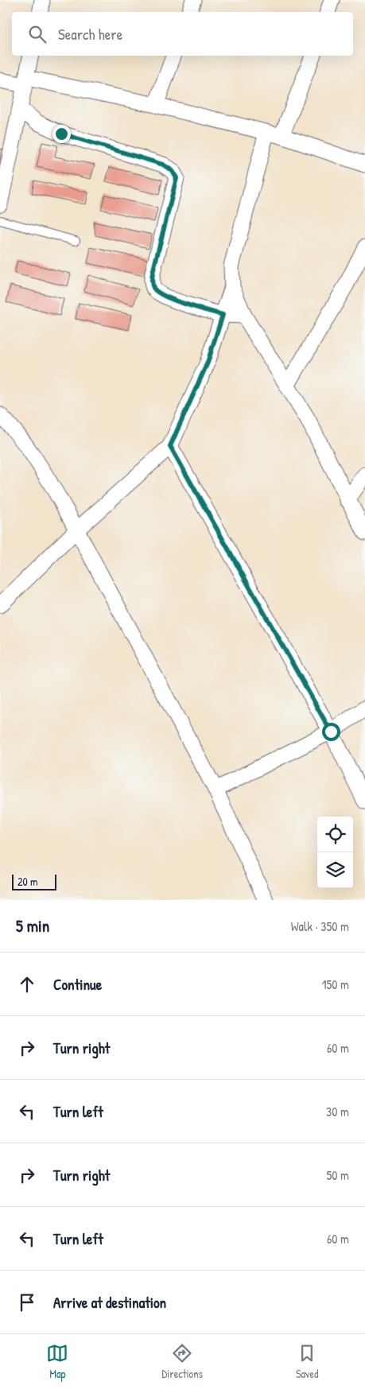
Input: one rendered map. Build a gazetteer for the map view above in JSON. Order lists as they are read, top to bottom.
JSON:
{
  "scale_bar": "20 m",
  "page": {
    "search": "Search here",
    "scale": "20 m",
    "heading": ["5 min", "Walk · 350 m"],
    "list": [
      ["Continue", "150 m"],
      ["Turn right", "60 m"],
      ["Turn left", "30 m"],
      ["Turn right", "50 m"],
      ["Turn left", "60 m"],
      "Arrive at destination"
    ],
    "nav": ["Map", "Directions", "Saved"]
  }
}
